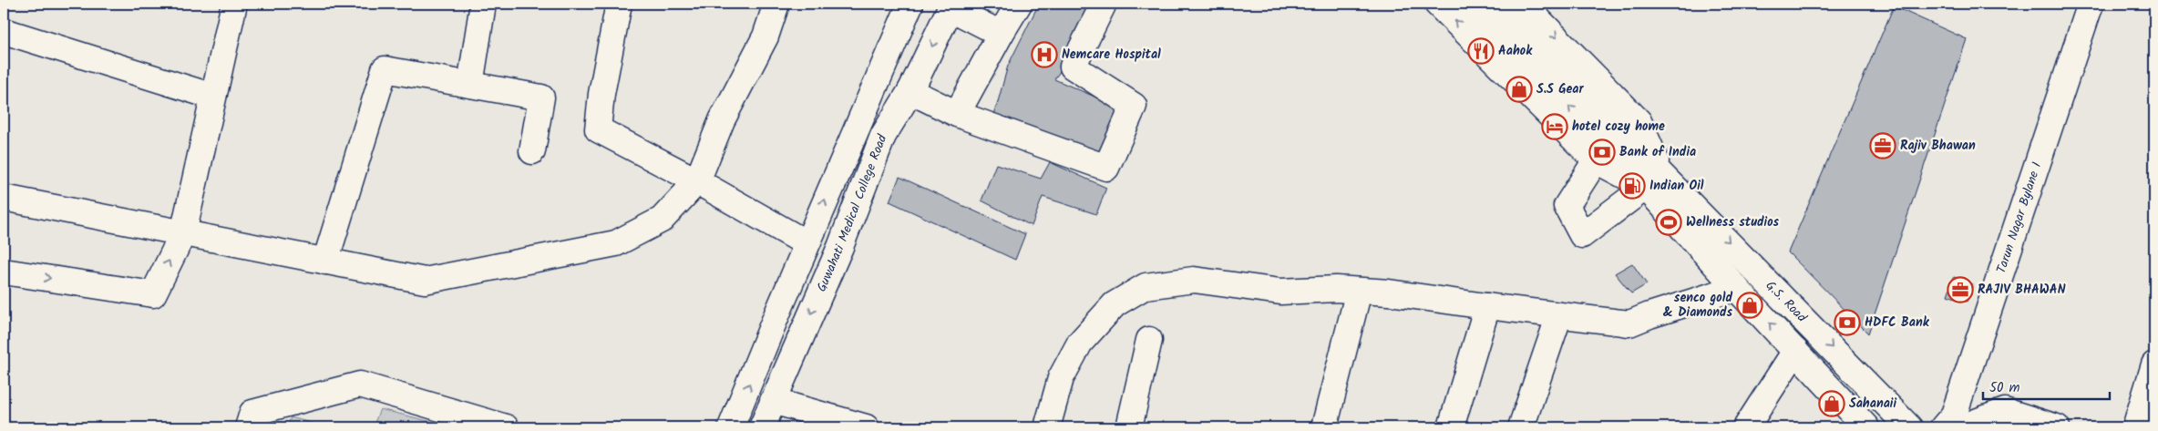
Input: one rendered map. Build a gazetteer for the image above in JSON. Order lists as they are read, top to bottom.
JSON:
{
  "streets": {
    "street": ["Guwahati Medical College Road", "Tarun Nagar Bylane 1", "G.S. Road"]
  },
  "places": {
    "restaurant": ["Aahok"],
    "hospital": ["Nemcare Hospital"],
    "shop": ["S.S Gear", "senco gold & Diamonds", "Sahanaii"],
    "hotel": ["hotel cozy home"],
    "office": ["Rajiv Bhawan", "RAJIV BHAWAN"],
    "bank": ["Bank of India", "HDFC Bank"],
    "fuel station": ["Indian Oil"],
    "sports": ["Wellness studios"]
  },
  "scale_bar": "50 m"
}
